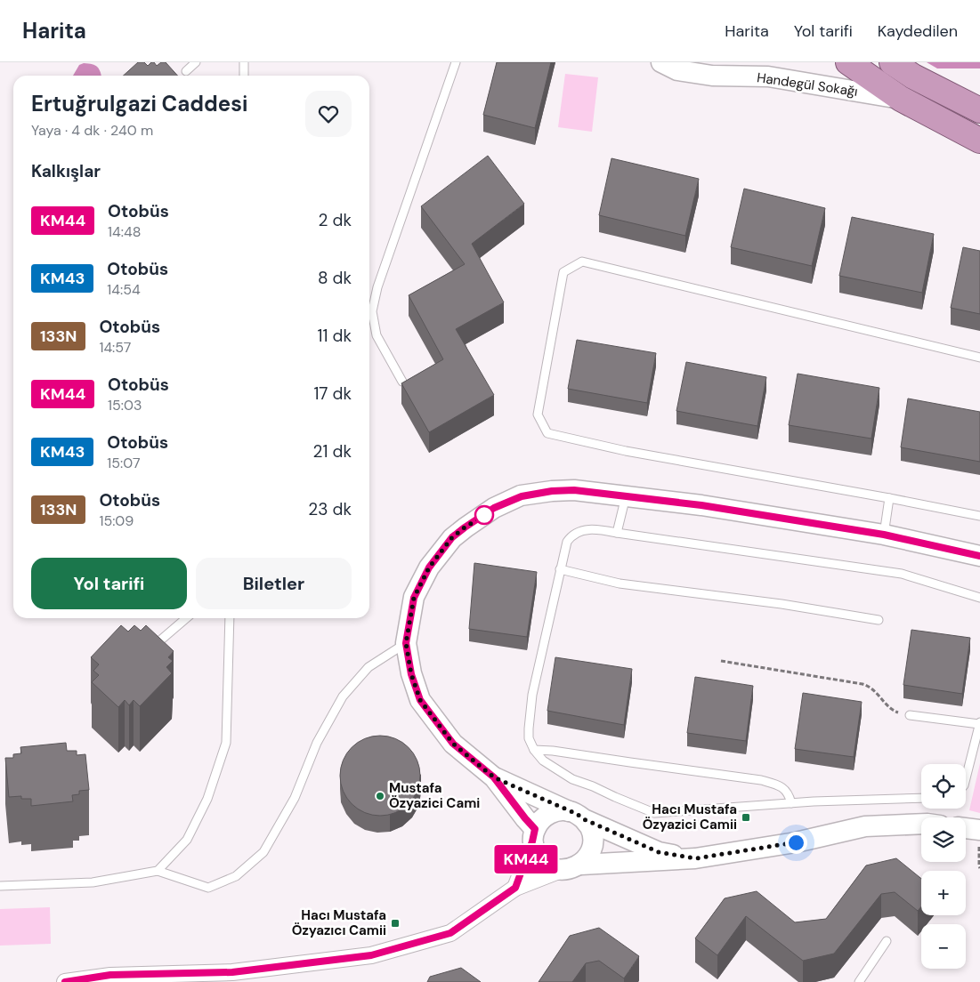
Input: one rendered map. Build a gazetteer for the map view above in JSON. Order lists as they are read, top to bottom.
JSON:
{
  "streets": {
    "street": ["Handegül Sokağı"]
  },
  "places": {
    "other": ["Mustafa Özyazici Cami"],
    "transit": ["Hacı Mustafa Özyazici Camii", "Hacı Mustafa Özyazıcı Camii"]
  },
  "lines": ["bus line KM44"],
  "page": {
    "header": "Harita",
    "nav": ["Harita", "Yol tarifi", "Kaydedilen"],
    "on_map": "KM44",
    "heading": [
      ["Ertuğrulgazi Caddesi", "Yaya · 4 dk · 240 m"],
      "Kalkışlar"
    ],
    "list": [
      {
        "mark": "KM44",
        "name": "Otobüs",
        "note": "14:48",
        "value": "2 dk"
      },
      {
        "mark": "KM43",
        "name": "Otobüs",
        "note": "14:54",
        "value": "8 dk"
      },
      {
        "mark": "133N",
        "name": "Otobüs",
        "note": "14:57",
        "value": "11 dk"
      },
      {
        "mark": "KM44",
        "name": "Otobüs",
        "note": "15:03",
        "value": "17 dk"
      },
      {
        "mark": "KM43",
        "name": "Otobüs",
        "note": "15:07",
        "value": "21 dk"
      },
      {
        "mark": "133N",
        "name": "Otobüs",
        "note": "15:09",
        "value": "23 dk"
      }
    ],
    "buttons": ["Yol tarifi", "Biletler"],
    "map_buttons": ["+", "−"]
  }
}
